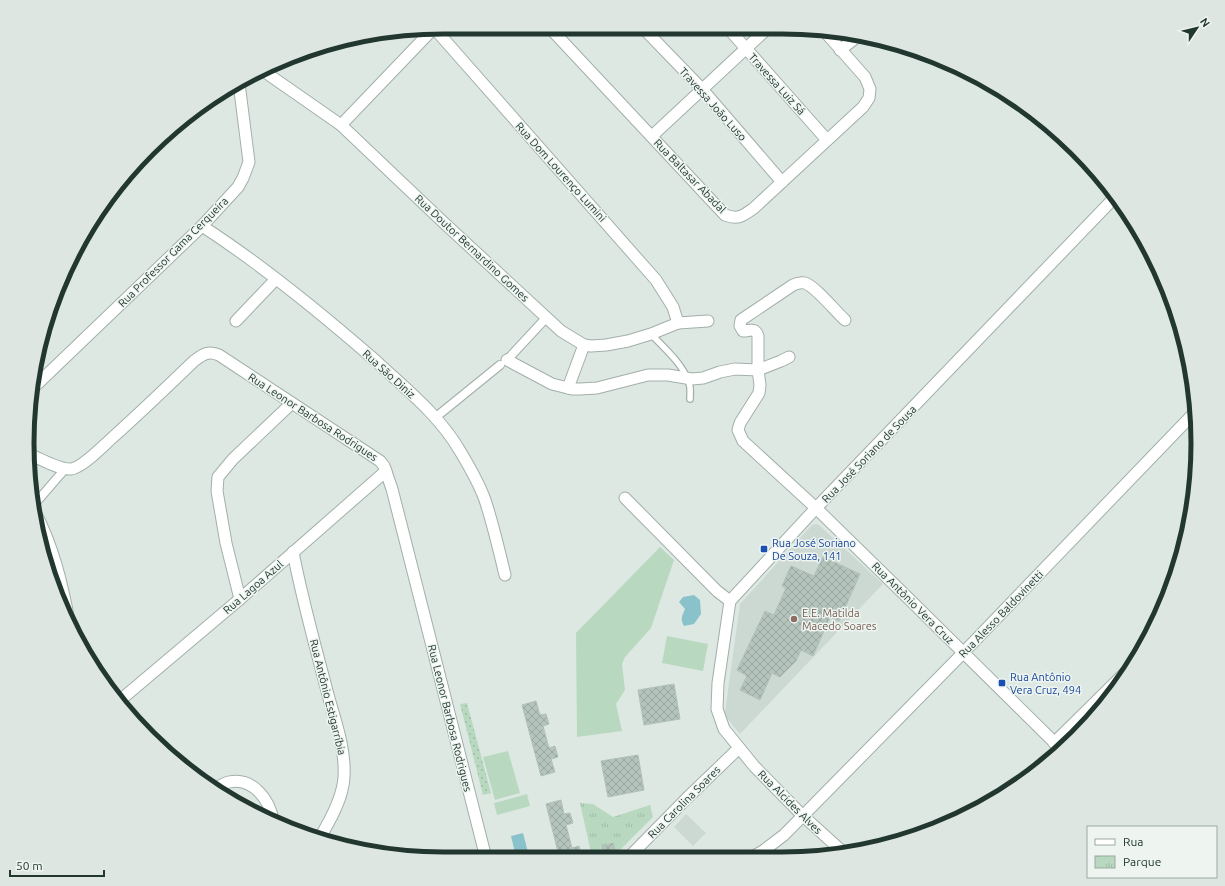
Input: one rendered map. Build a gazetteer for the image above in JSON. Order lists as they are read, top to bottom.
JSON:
{
  "streets": {
    "street": [
      "Travessa Luiz Sá",
      "Travessa João Luso",
      "Rua Dom Lourenço Lumini",
      "Rua Baltasar Abadal",
      "Rua Doutor Bernardino Gomes",
      "Rua Professor Gama Cerqueira",
      "Rua São Diniz",
      "Rua Leonor Barbosa Rodrigues",
      "Rua José Soriano de Sousa",
      "Rua Lagoa Azul",
      "Rua Antônio Vera Cruz",
      "Rua Alesso Baldovinetti",
      "Rua Antônio Estigarríbia",
      "Rua Carolina Soares",
      "Rua Alcides Alves"
    ]
  },
  "crossings": [
    ["Travessa Luiz Sá", "Rua Baltasar Abadal"],
    ["Travessa João Luso", "Rua Baltasar Abadal"],
    ["Rua Professor Gama Cerqueira", "Rua São Diniz"],
    ["Rua Leonor Barbosa Rodrigues", "Rua Lagoa Azul"],
    ["Rua José Soriano de Sousa", "Rua Antônio Vera Cruz"],
    ["Rua Lagoa Azul", "Rua Antônio Estigarríbia"],
    ["Rua Antônio Vera Cruz", "Rua Alesso Baldovinetti"],
    ["Rua Alesso Baldovinetti", "Rua Alcides Alves"],
    ["Rua Carolina Soares", "Rua Alcides Alves"]
  ],
  "places": {
    "transit": ["Rua José Soriano De Souza, 141", "Rua Antônio Vera Cruz, 494"],
    "other": ["E.E. Matilda Macedo Soares"]
  },
  "legend": ["Rua", "Parque"],
  "scale_bar": "50 m",
  "north": "top right"
}
